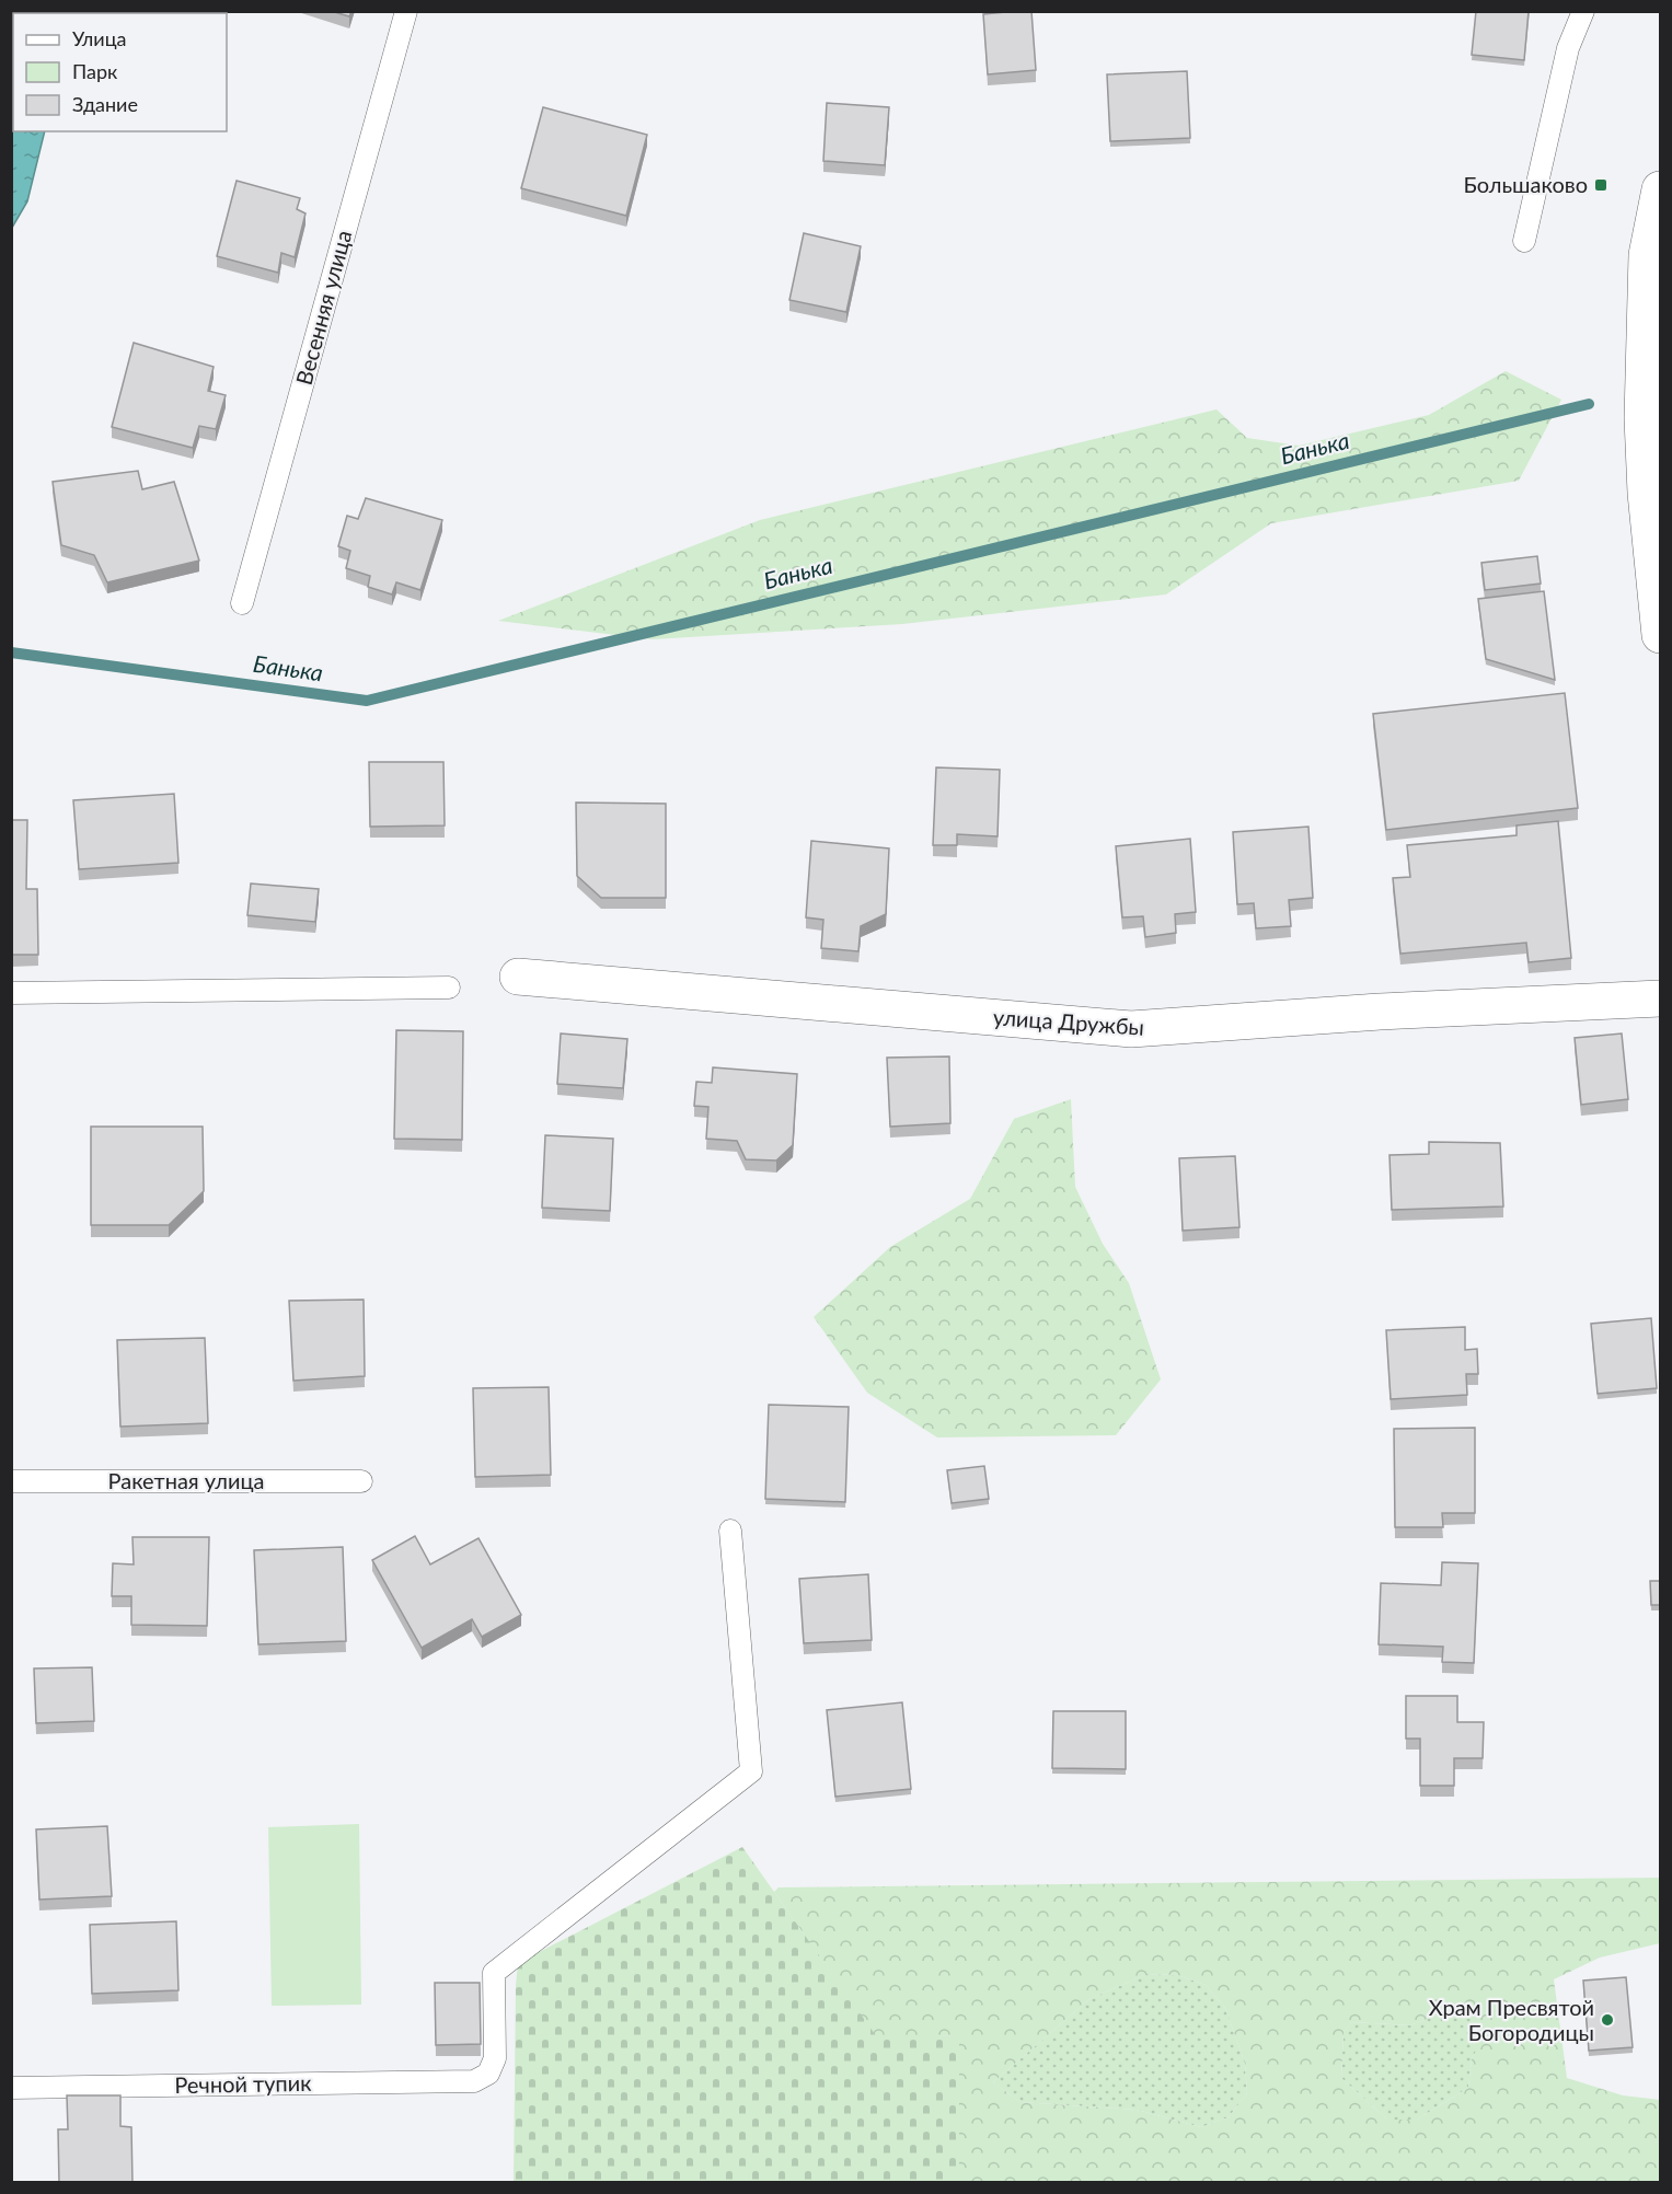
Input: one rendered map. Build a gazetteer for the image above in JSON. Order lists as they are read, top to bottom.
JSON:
{
  "streets": {
    "street": ["улица Дружбы"],
    "lane": ["Весенняя улица", "Ракетная улица", "Речной тупик"]
  },
  "water": ["Банька"],
  "places": {
    "transit": ["Большаково"],
    "other": ["Храм Пресвятой Богородицы"]
  },
  "legend": ["Улица", "Парк", "Здание"]
}
